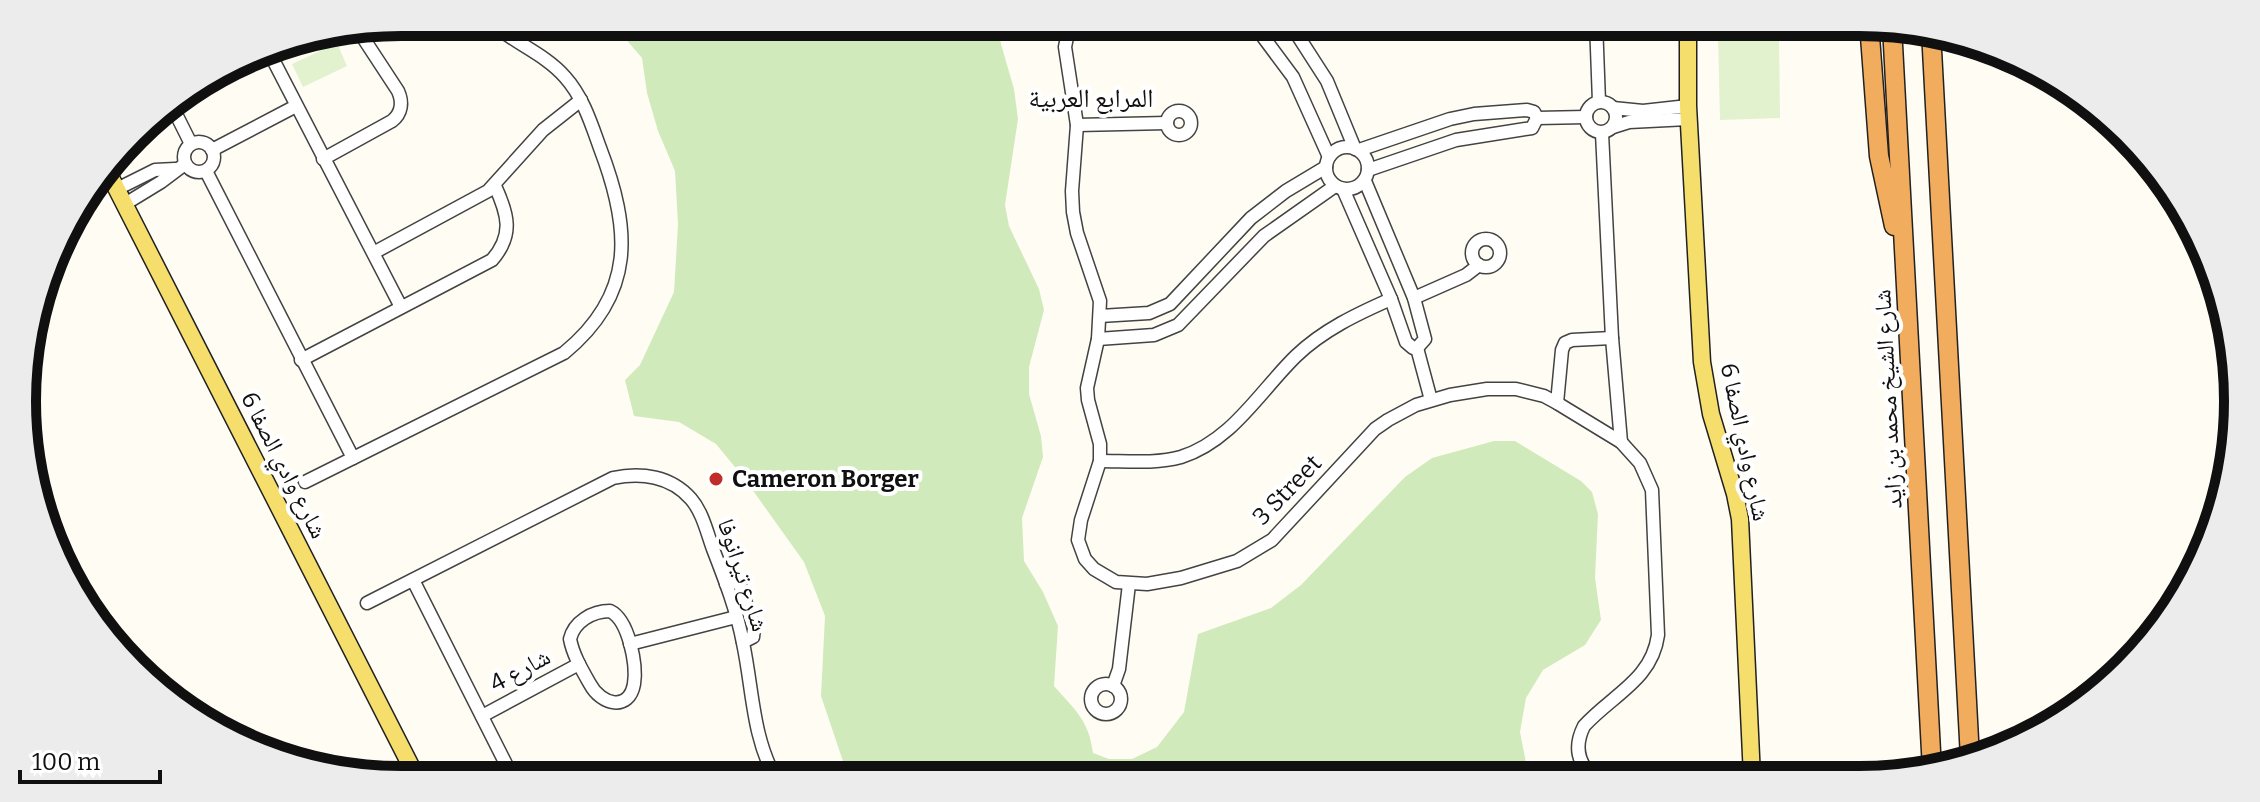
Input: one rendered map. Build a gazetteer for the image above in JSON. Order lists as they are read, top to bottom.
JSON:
{
  "streets": {
    "highway": ["شارع الشيخ محمد بن زايد"],
    "main road": ["شارع وادي الصفا 6"],
    "street": ["3 Street", "شارع تيرانوفا", "شارع 4"]
  },
  "districts": ["المرابع العربية"],
  "places": ["Cameron Borger"],
  "scale_bar": "100 m"
}
